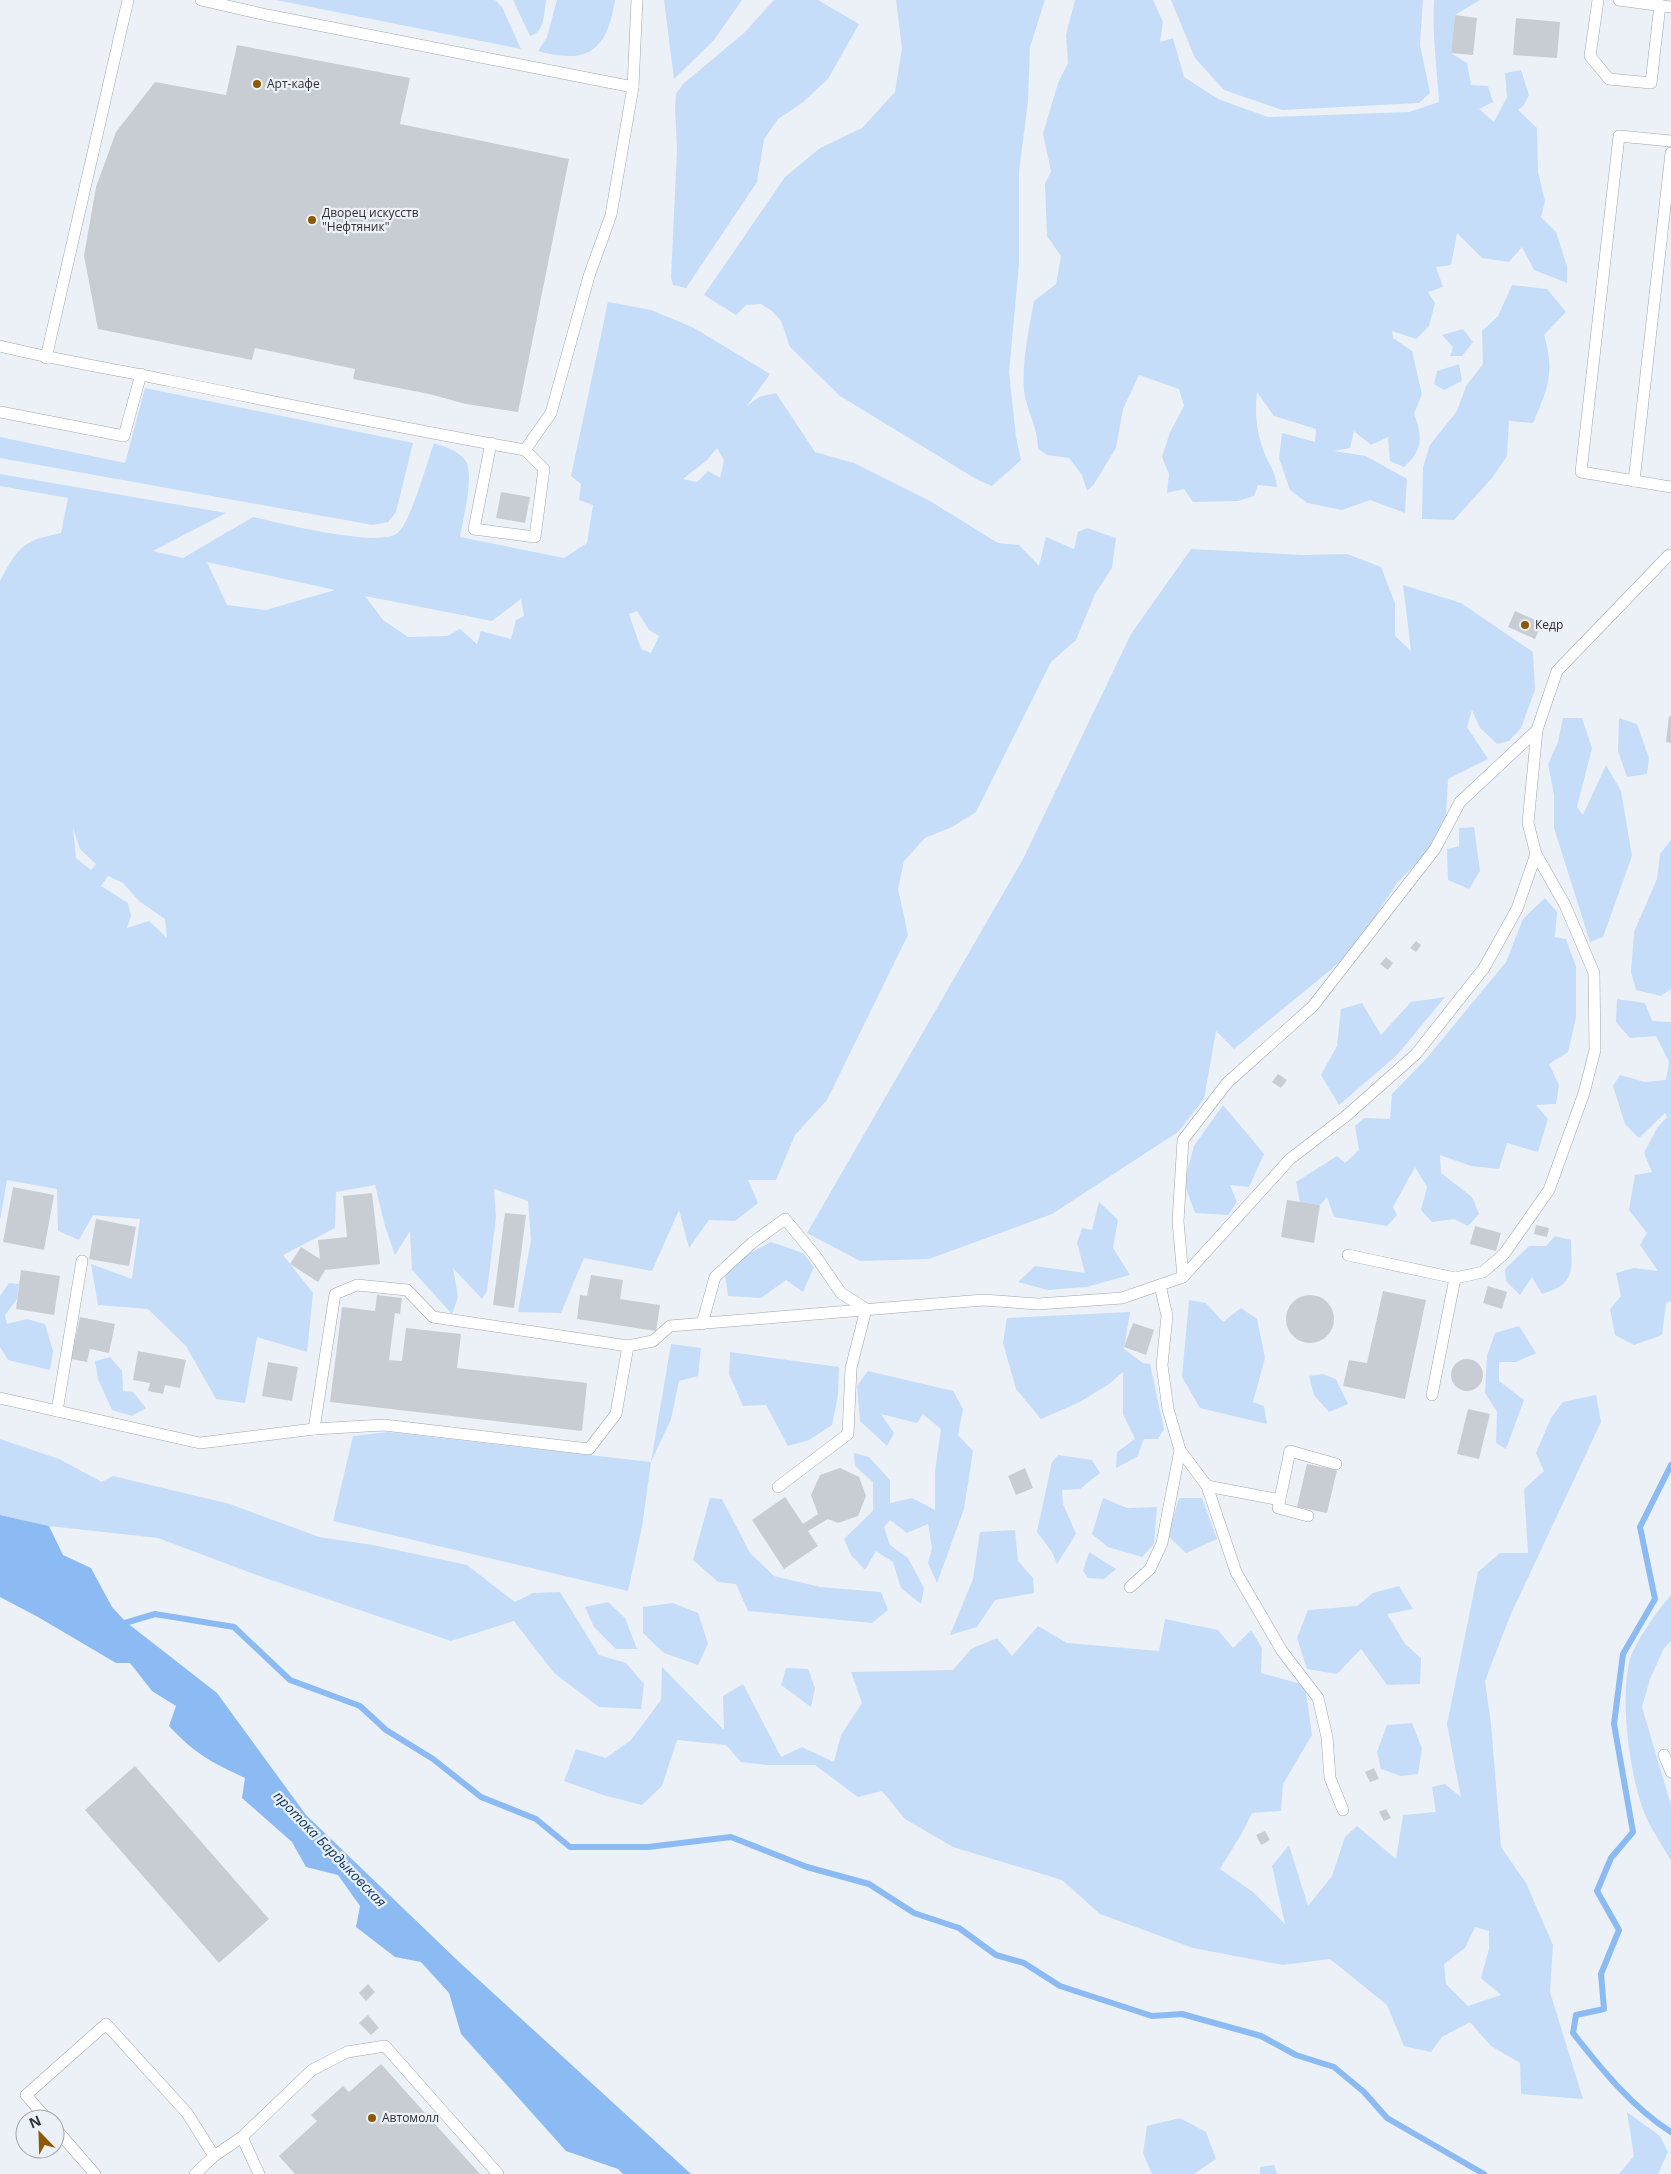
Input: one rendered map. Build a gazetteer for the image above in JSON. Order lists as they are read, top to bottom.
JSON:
{
  "water": ["протока Бардыковская"],
  "places": [
    "Арт-кафе",
    "Дворец искусств \"Нефтяник\"",
    "Кедр",
    "Автомолл"
  ],
  "north": "top left"
}
